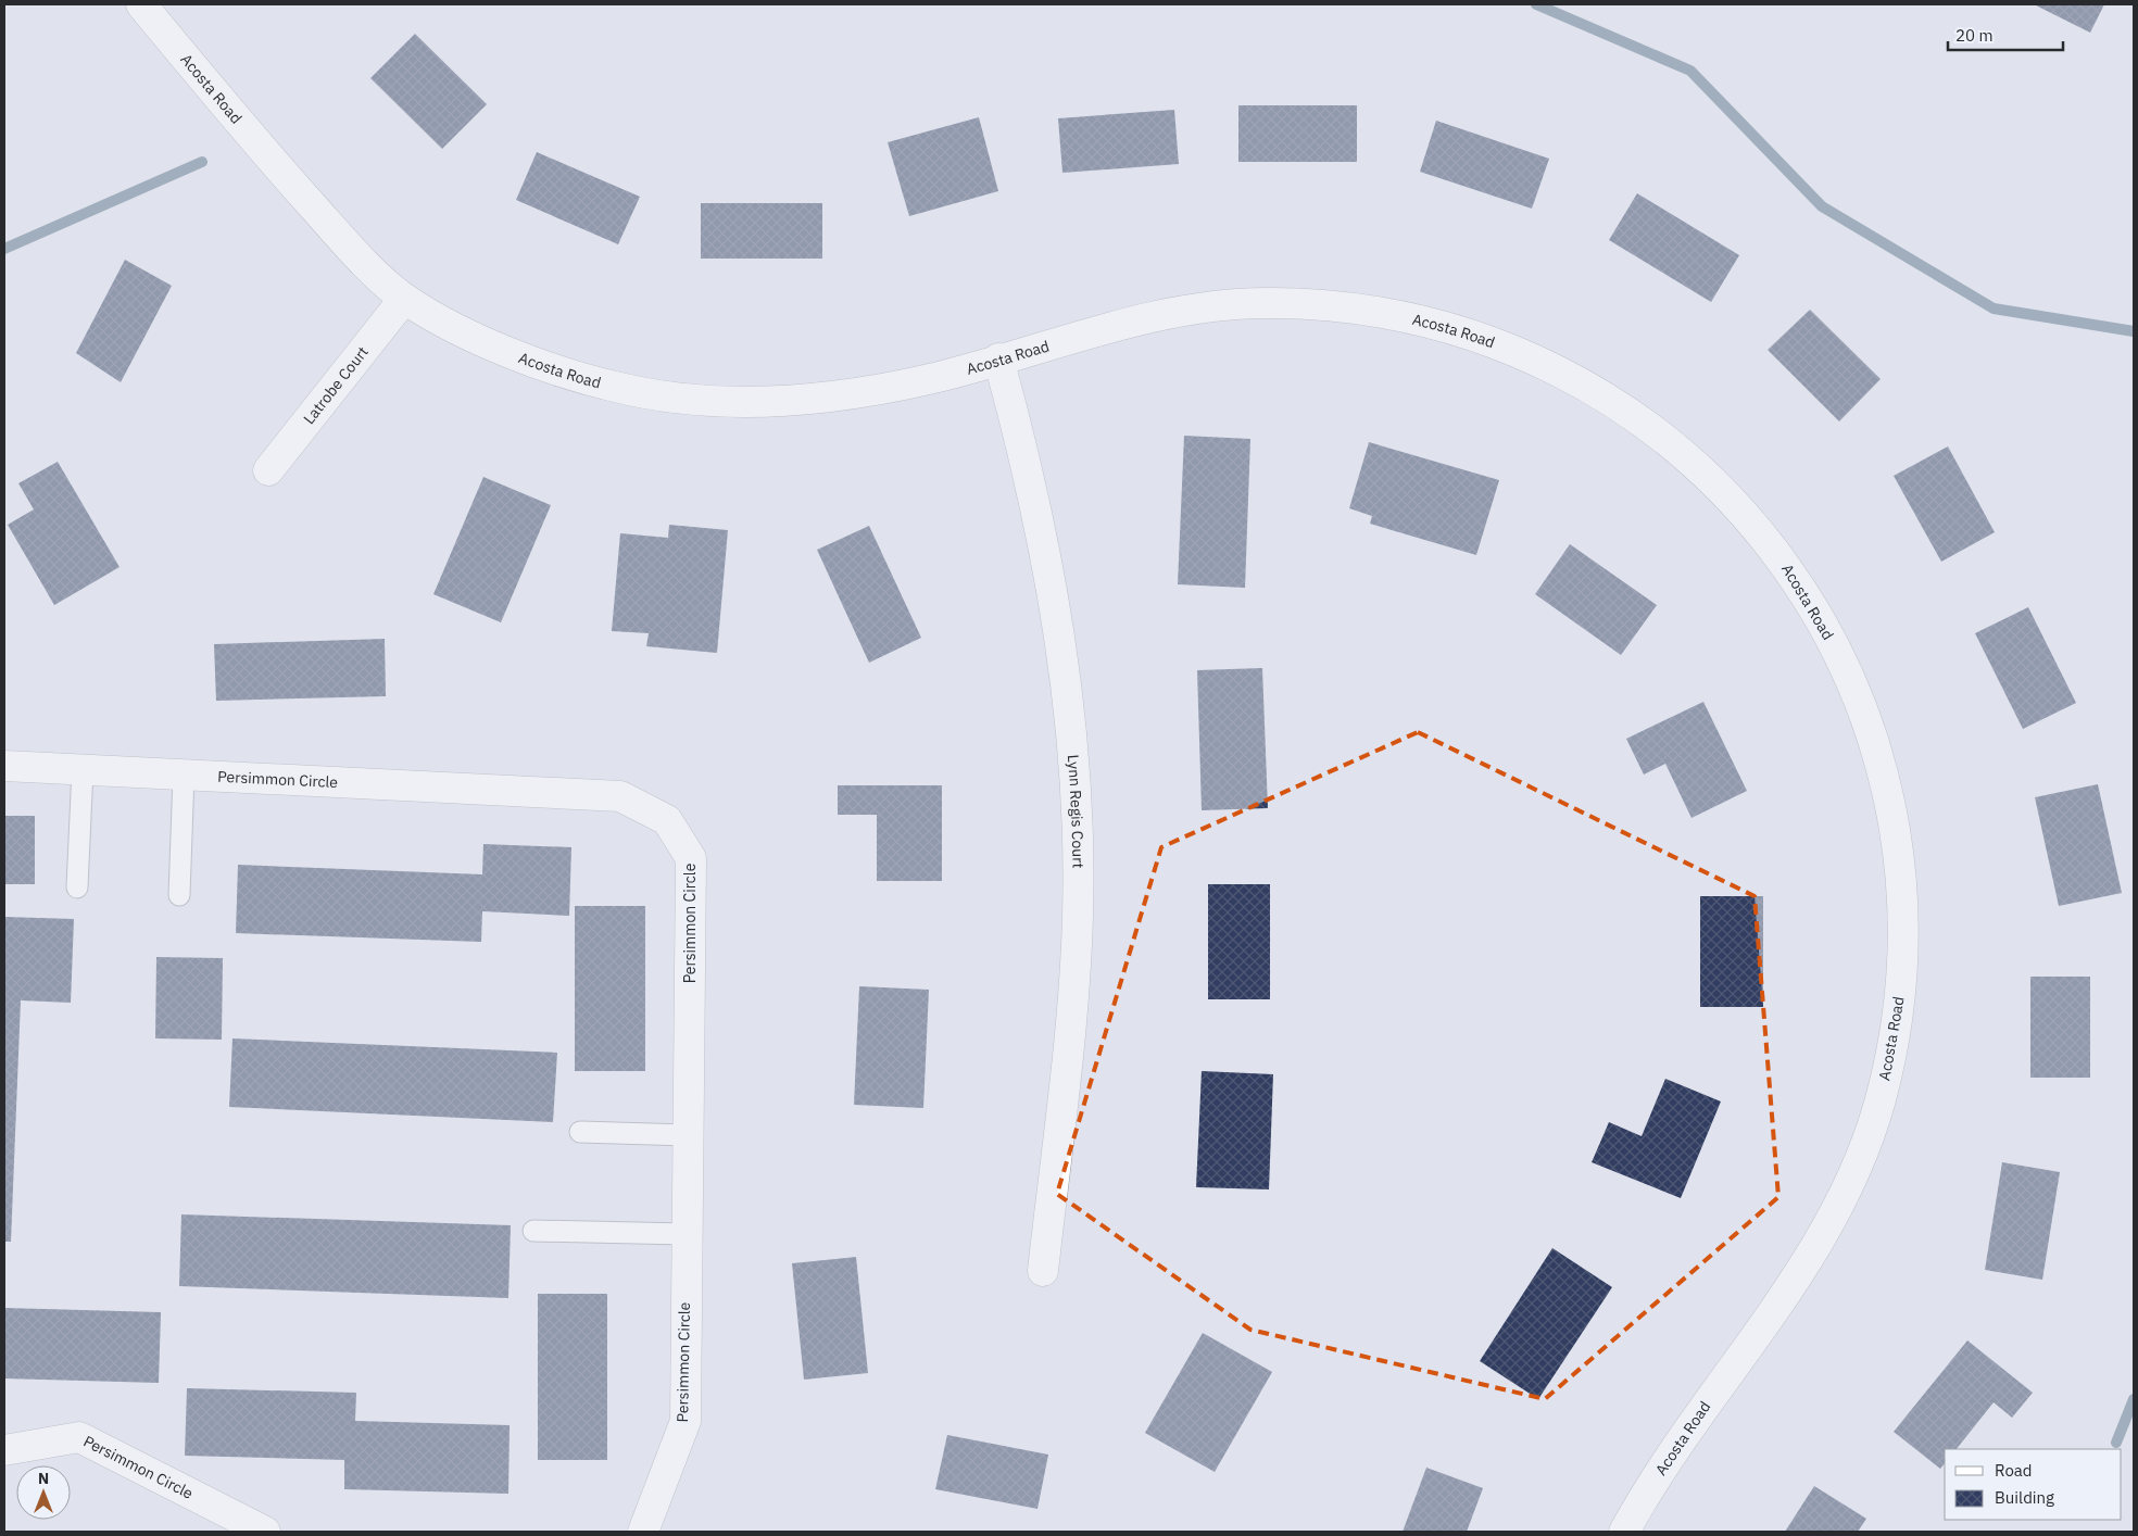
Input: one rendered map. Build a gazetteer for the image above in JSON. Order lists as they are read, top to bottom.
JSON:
{
  "streets": {
    "street": [
      "Acosta Road",
      "Latrobe Court",
      "Persimmon Circle",
      "Lynn Regis Court"
    ]
  },
  "crossings": [
    ["Acosta Road", "Latrobe Court"],
    ["Acosta Road", "Lynn Regis Court"]
  ],
  "legend": ["Road", "Building"],
  "scale_bar": "20 m",
  "north": "top"
}
